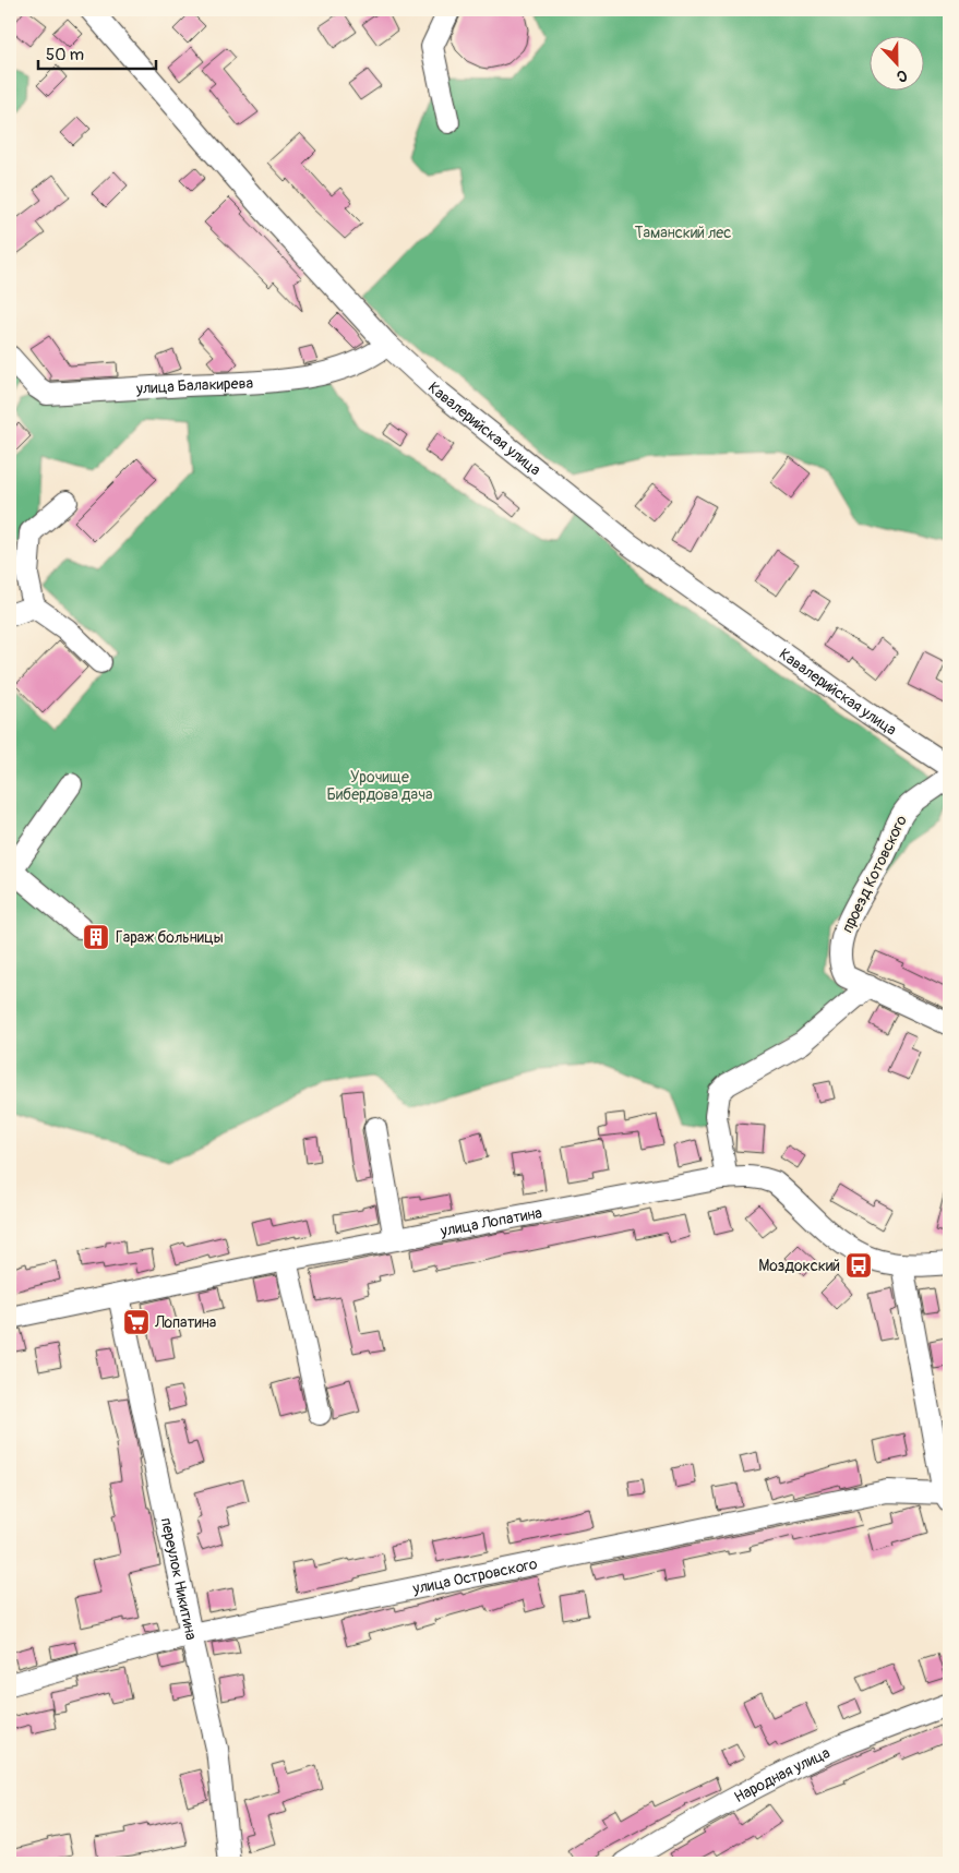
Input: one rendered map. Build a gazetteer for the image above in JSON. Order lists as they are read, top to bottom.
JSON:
{
  "streets": {
    "street": [
      "улица Балакирева",
      "Кавалерийская улица",
      "проезд Котовского",
      "улица Лопатина",
      "улица Островского",
      "переулок Никитина",
      "Народная улица"
    ]
  },
  "crossings": [
    ["улица Балакирева", "Кавалерийская улица"],
    ["улица Лопатина", "переулок Никитина"],
    ["улица Островского", "переулок Никитина"]
  ],
  "parks": ["Таманский лес", "Урочище Бибердова дача"],
  "places": {
    "building": ["Гараж больницы"],
    "bus stop": ["Моздокский"],
    "supermarket": ["Лопатина"]
  },
  "scale_bar": "50 m",
  "north": "bottom"
}
